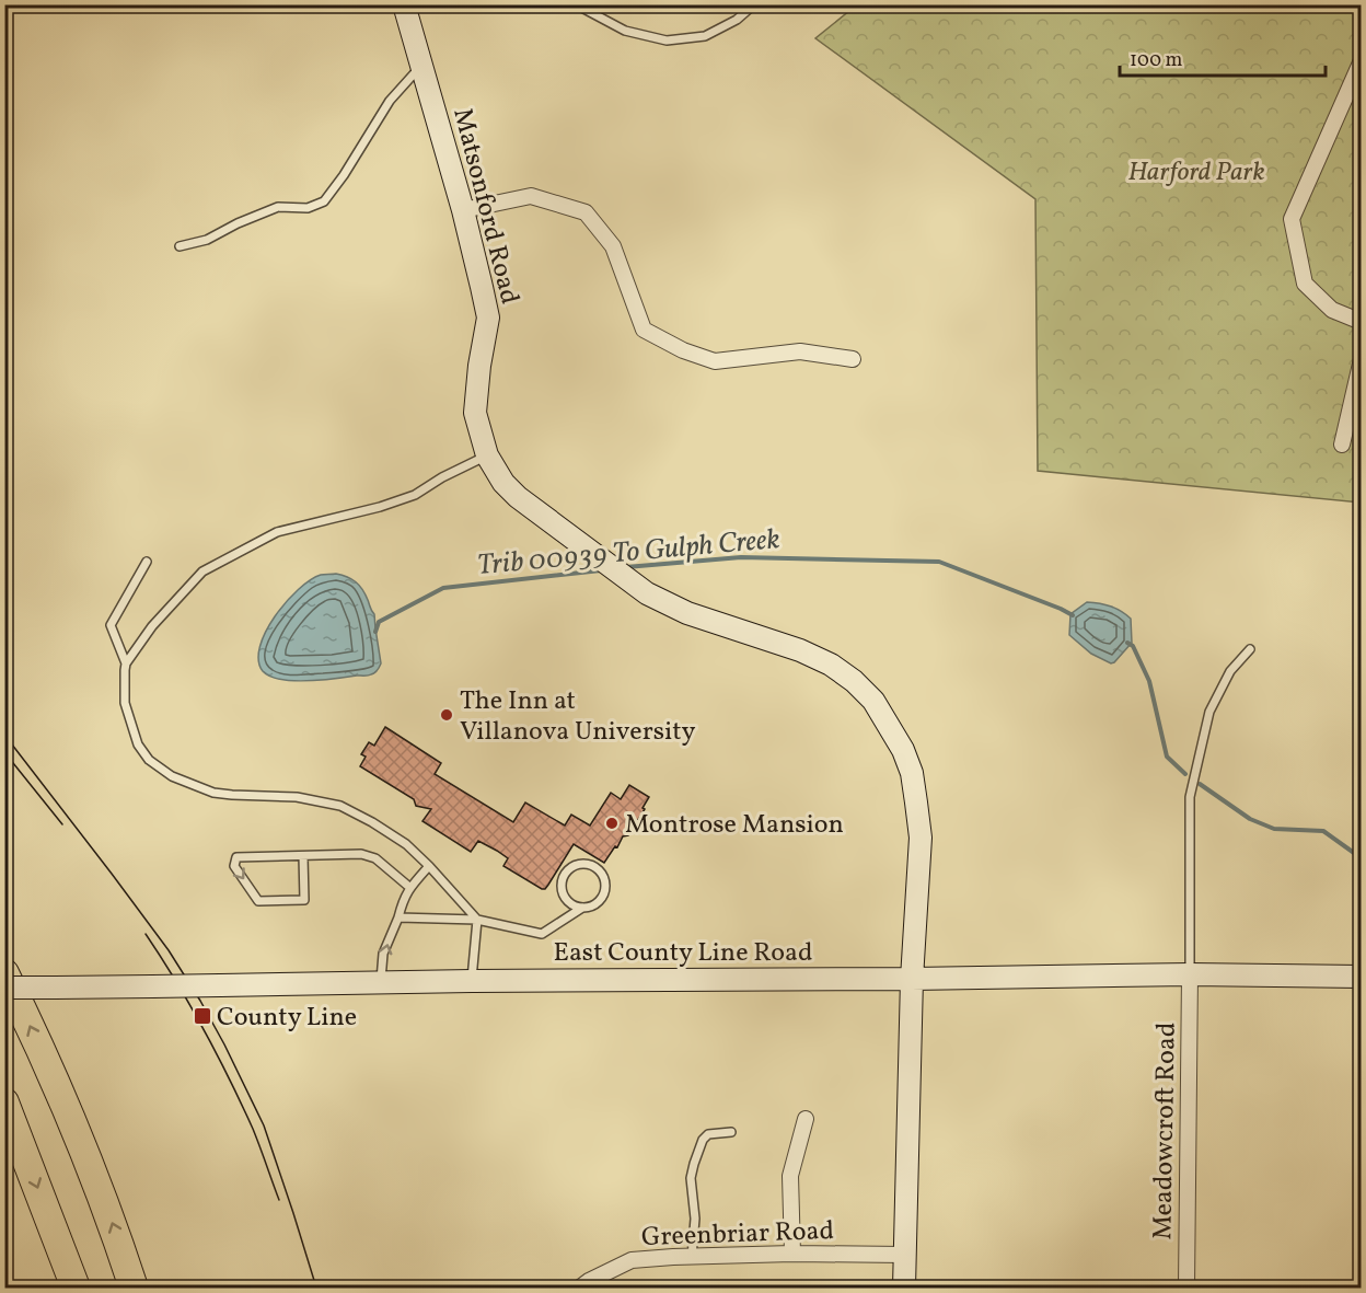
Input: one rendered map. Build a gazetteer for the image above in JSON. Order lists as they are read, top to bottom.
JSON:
{
  "streets": {
    "main road": ["Matsonford Road", "East County Line Road"],
    "street": ["Meadowcroft Road", "Greenbriar Road"]
  },
  "crossings": [
    ["Matsonford Road", "East County Line Road"],
    ["Matsonford Road", "Greenbriar Road"],
    ["East County Line Road", "Meadowcroft Road"]
  ],
  "water": ["Trib 00939 To Gulph Creek"],
  "parks": ["Harford Park"],
  "places": {
    "other": ["The Inn at Villanova University", "Montrose Mansion"],
    "transit": ["County Line"]
  },
  "scale_bar": "100 m"
}
